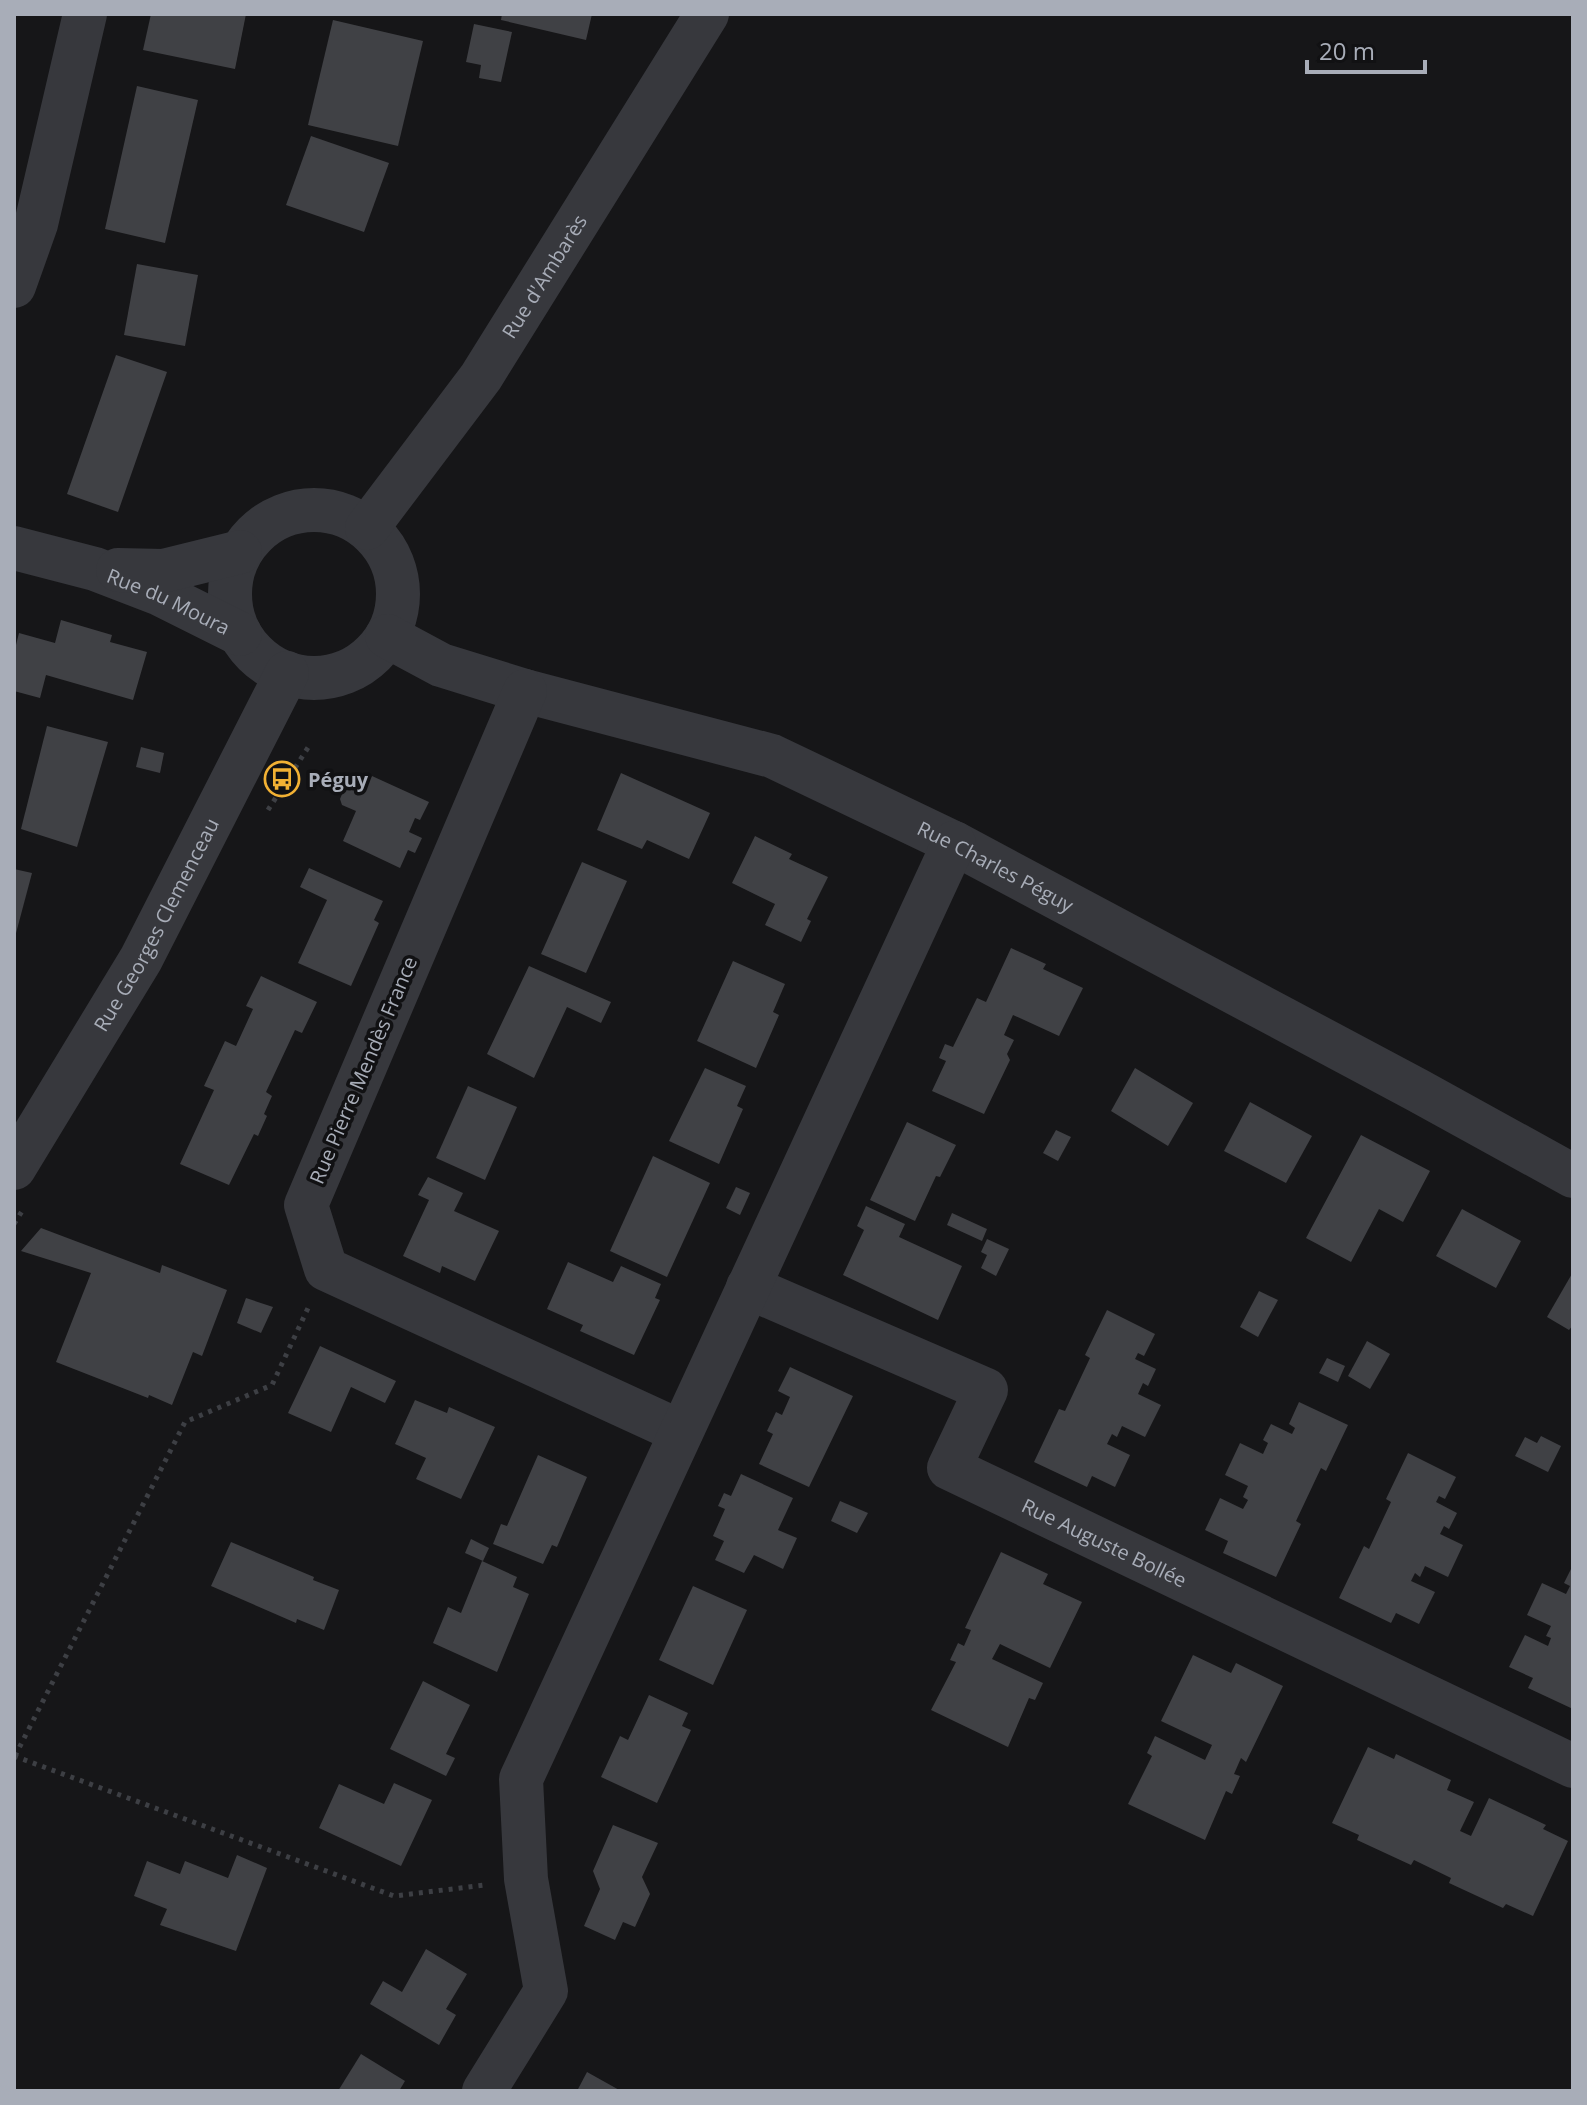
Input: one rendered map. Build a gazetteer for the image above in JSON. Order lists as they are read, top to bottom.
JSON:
{
  "streets": {
    "street": [
      "Rue d'Ambarès",
      "Rue du Moura",
      "Rue Charles Péguy",
      "Rue Georges Clemenceau",
      "Rue Pierre Mendès France",
      "Rue Auguste Bollée"
    ]
  },
  "crossings": [
    ["Rue d'Ambarès", "Rue du Moura"],
    ["Rue d'Ambarès", "Rue Charles Péguy"],
    ["Rue d'Ambarès", "Rue Georges Clemenceau"],
    ["Rue du Moura", "Rue Charles Péguy"],
    ["Rue du Moura", "Rue Georges Clemenceau"],
    ["Rue Charles Péguy", "Rue Georges Clemenceau"],
    ["Rue Charles Péguy", "Rue Pierre Mendès France"]
  ],
  "places": {
    "bus stop": ["Péguy"]
  },
  "scale_bar": "20 m"
}
